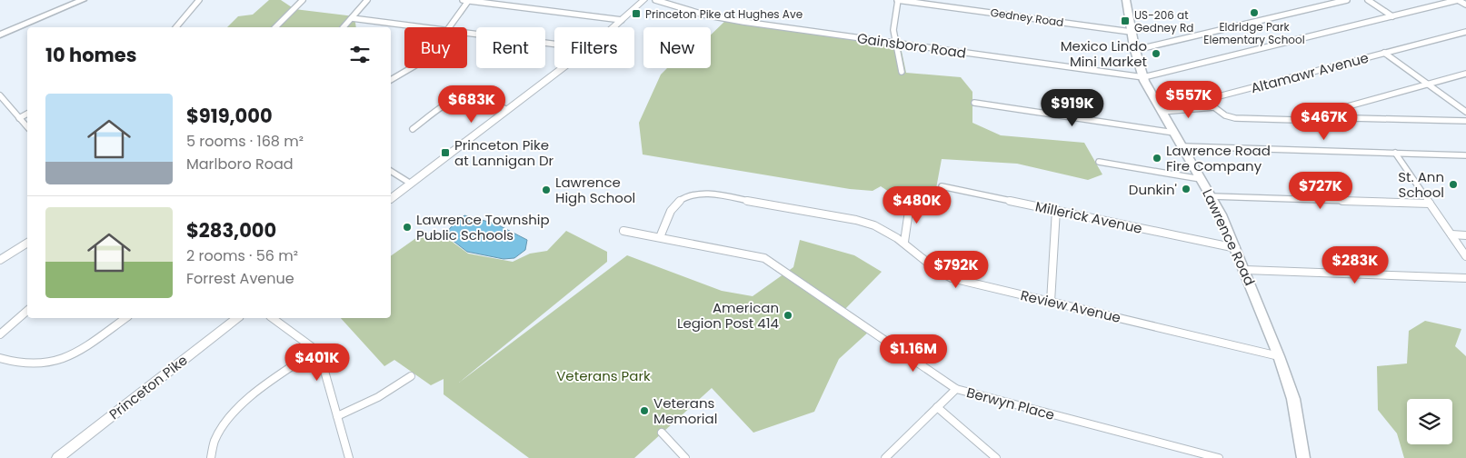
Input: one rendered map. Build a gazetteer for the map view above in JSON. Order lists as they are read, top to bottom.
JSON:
{
  "streets": {
    "main road": ["Lawrence Road", "Princeton Pike"],
    "street": [
      "Gedney Road",
      "Gainsboro Road",
      "Altamawr Avenue",
      "Millerick Avenue",
      "Review Avenue",
      "Berwyn Place"
    ]
  },
  "crossings": [
    ["Gedney Road", "Lawrence Road"],
    ["Gainsboro Road", "Lawrence Road"],
    ["Millerick Avenue", "Lawrence Road"],
    ["Lawrence Road", "Review Avenue"],
    ["Review Avenue", "Berwyn Place"]
  ],
  "parks": ["Veterans Park"],
  "places": {
    "other": [
      "Eldridge Park Elementary School",
      "Mexico Lindo Mini Market",
      "Lawrence Road Fire Company",
      "St. Ann School",
      "Dunkin'",
      "Lawrence High School",
      "Lawrence Township Public Schools",
      "American Legion Post 414",
      "Veterans Memorial"
    ],
    "transit": ["Princeton Pike at Hughes Ave", "US-206 at Gedney Rd", "Princeton Pike at Lannigan Dr"]
  },
  "page": {
    "chip": [
      "Buy",
      "Rent",
      "Filters",
      "New"
    ],
    "heading": "10 homes",
    "price": [
      "$557K",
      "$683K",
      "$919K",
      "$467K",
      "$727K",
      "$480K",
      "$283K",
      "$792K",
      "$1.16M",
      "$401K"
    ],
    "list": [
      {
        "name": "$919,000",
        "note": "5 rooms · 168 m² · Marlboro Road"
      },
      {
        "name": "$283,000",
        "note": "2 rooms · 56 m² · Forrest Avenue"
      }
    ]
  }
}
